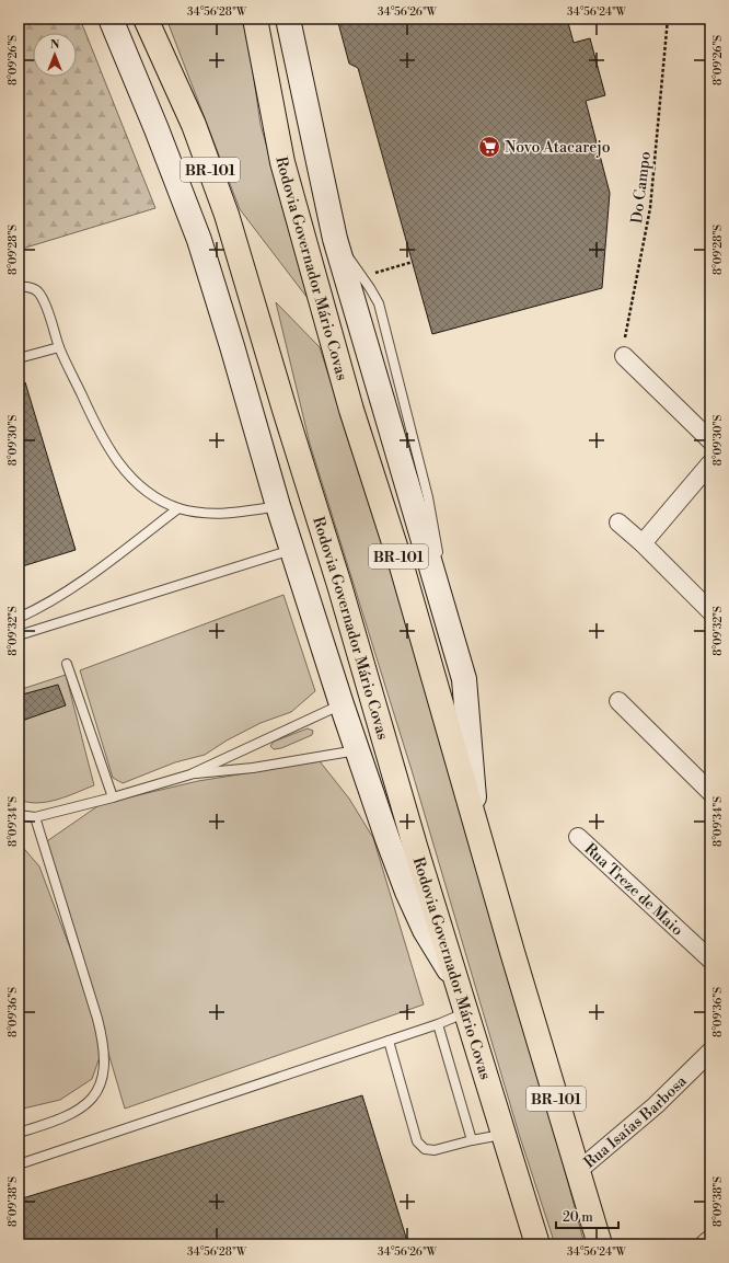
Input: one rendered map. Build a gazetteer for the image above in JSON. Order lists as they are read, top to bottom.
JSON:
{
  "streets": {
    "highway": ["BR-101", "Rodovia Governador Mário Covas"],
    "street": ["Rua Treze de Maio", "Rua Isaías Barbosa"],
    "path": ["Do Campo"]
  },
  "crossings": [
    ["Rodovia Governador Mário Covas", "Rua Isaías Barbosa"]
  ],
  "places": {
    "supermarket": ["Novo Atacarejo"]
  },
  "scale_bar": "20 m",
  "north": "top",
  "coordinates": [
    "34°56'28\"W",
    "34°56'26\"W",
    "34°56'24\"W",
    "8°09'26\"S",
    "8°09'28\"S",
    "8°09'30\"S",
    "8°09'32\"S",
    "8°09'34\"S",
    "8°09'36\"S",
    "8°09'38\"S"
  ]
}
